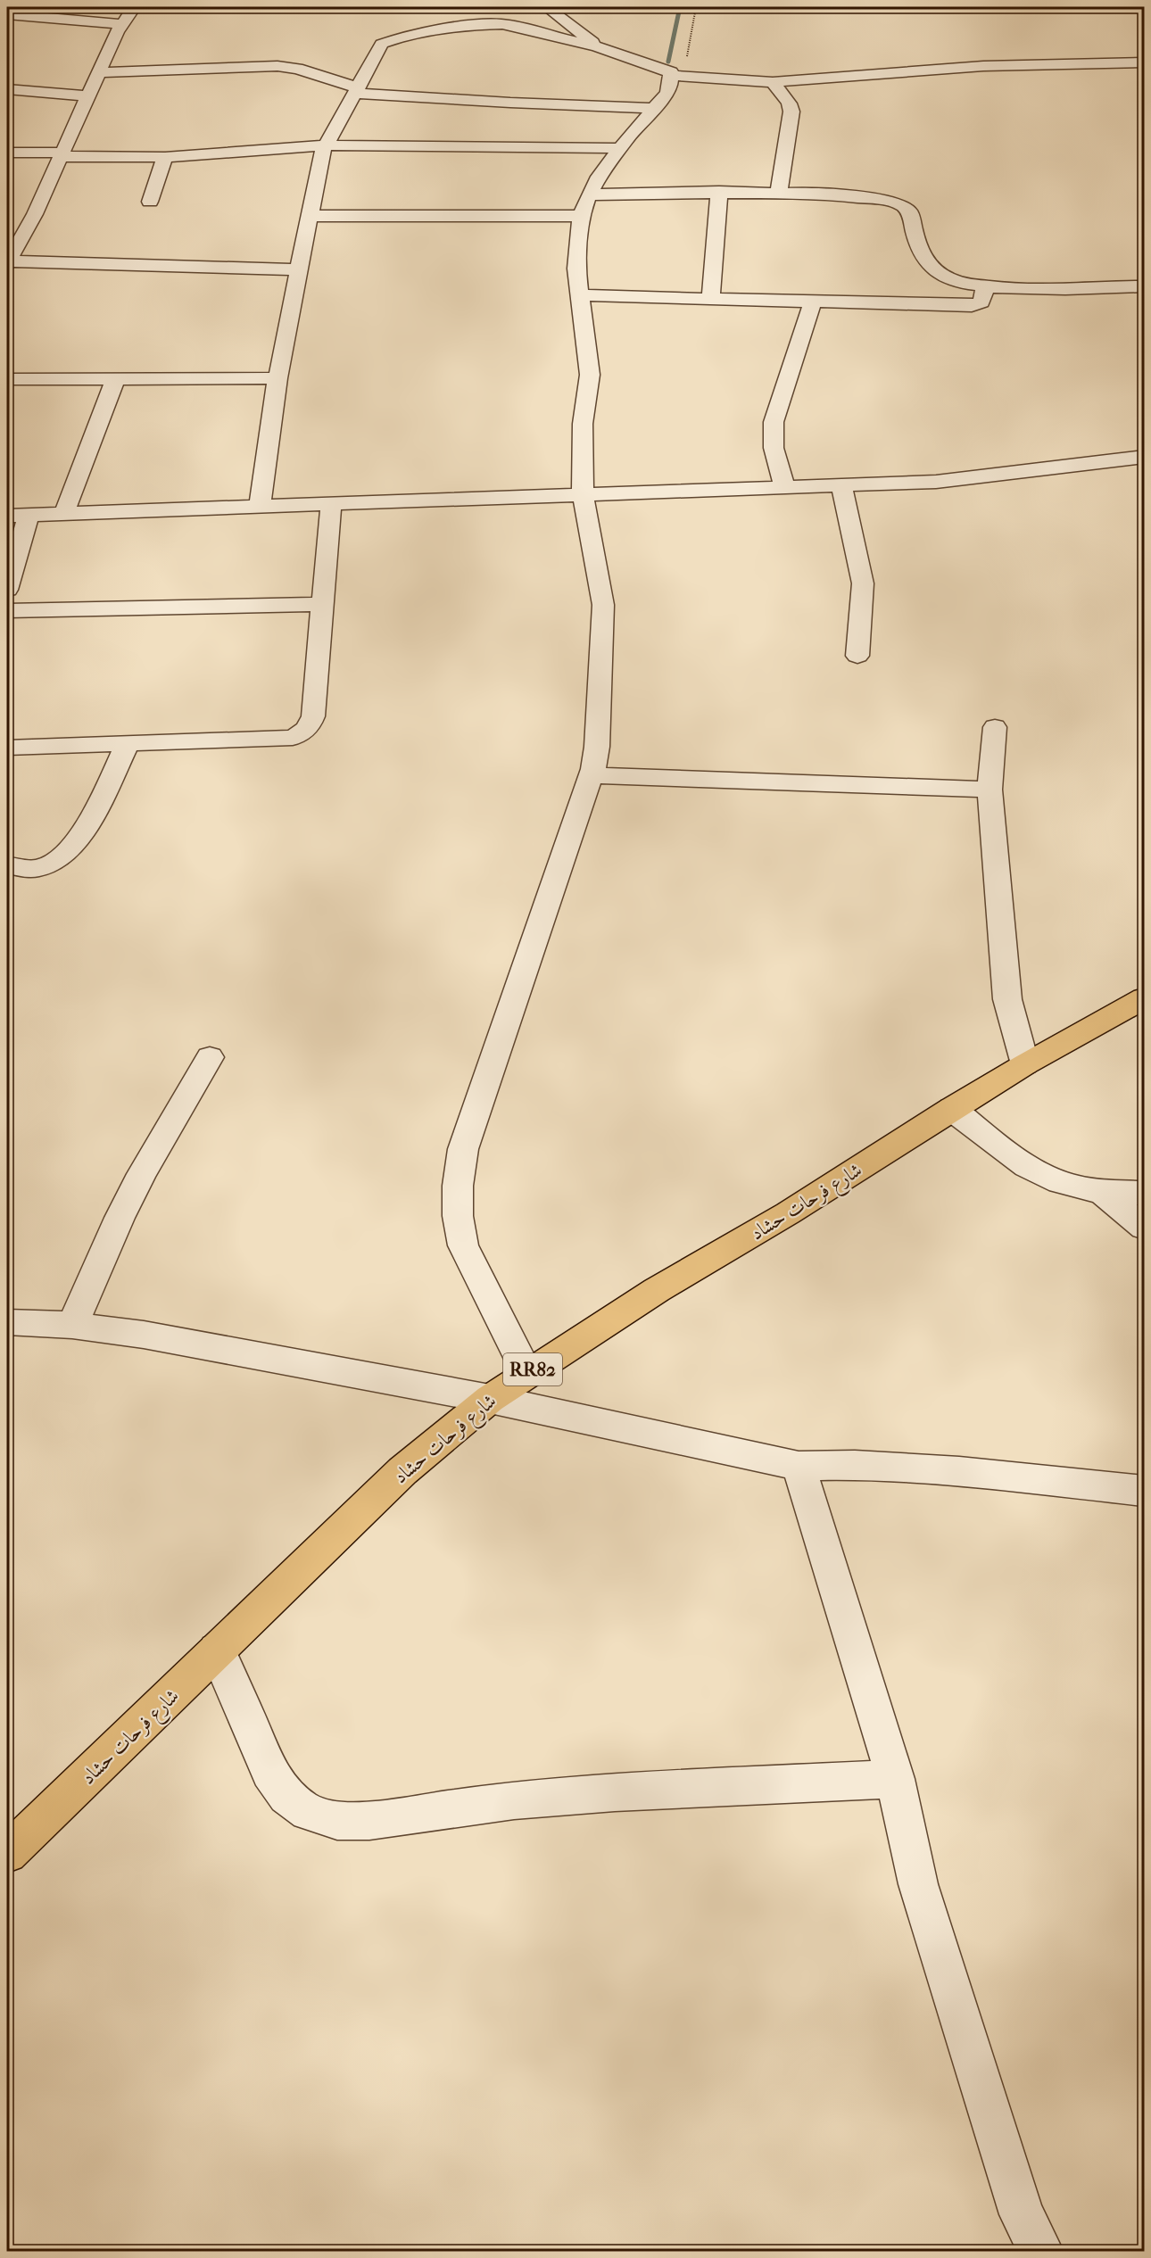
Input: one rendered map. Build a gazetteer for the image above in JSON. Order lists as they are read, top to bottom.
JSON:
{
  "streets": {
    "main road": ["شارع فرحات حشاد", "RR82"]
  }
}
